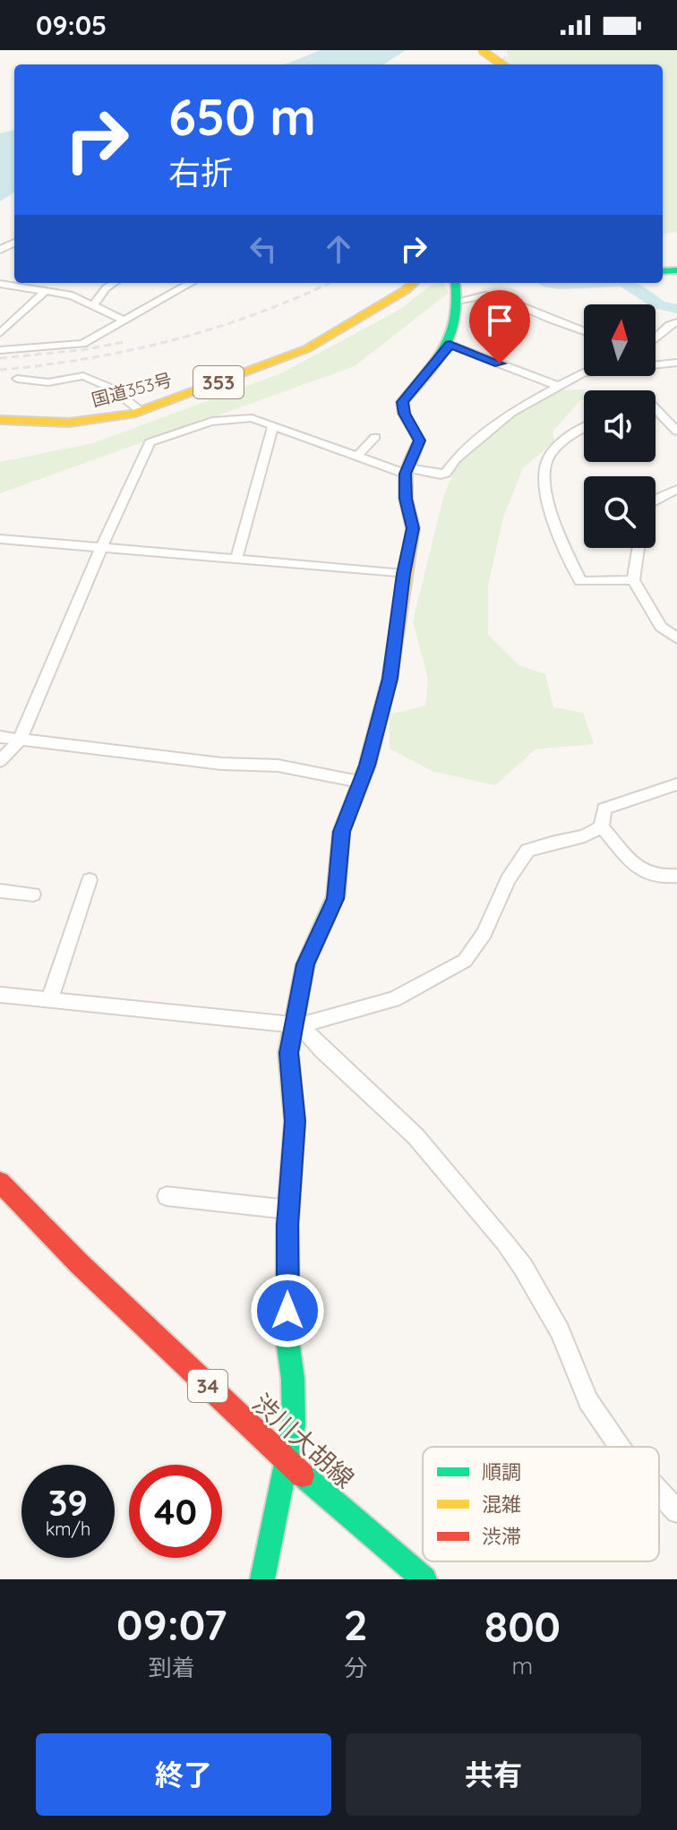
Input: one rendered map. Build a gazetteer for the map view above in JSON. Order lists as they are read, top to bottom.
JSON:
{
  "streets": {
    "main road": [
      "353",
      "国道353号",
      "34",
      "渋川大胡線"
    ]
  },
  "legend": ["順調", "混雑", "渋滞"],
  "north": "top",
  "page": {
    "status": "09:05",
    "turn": ["650 m", "右折"],
    "speed": "39 km/h",
    "limit": "40",
    "eta": [
      "09:07",
      "到着",
      "2",
      "分",
      "800",
      "m"
    ],
    "buttons": ["終了", "共有"]
  }
}
